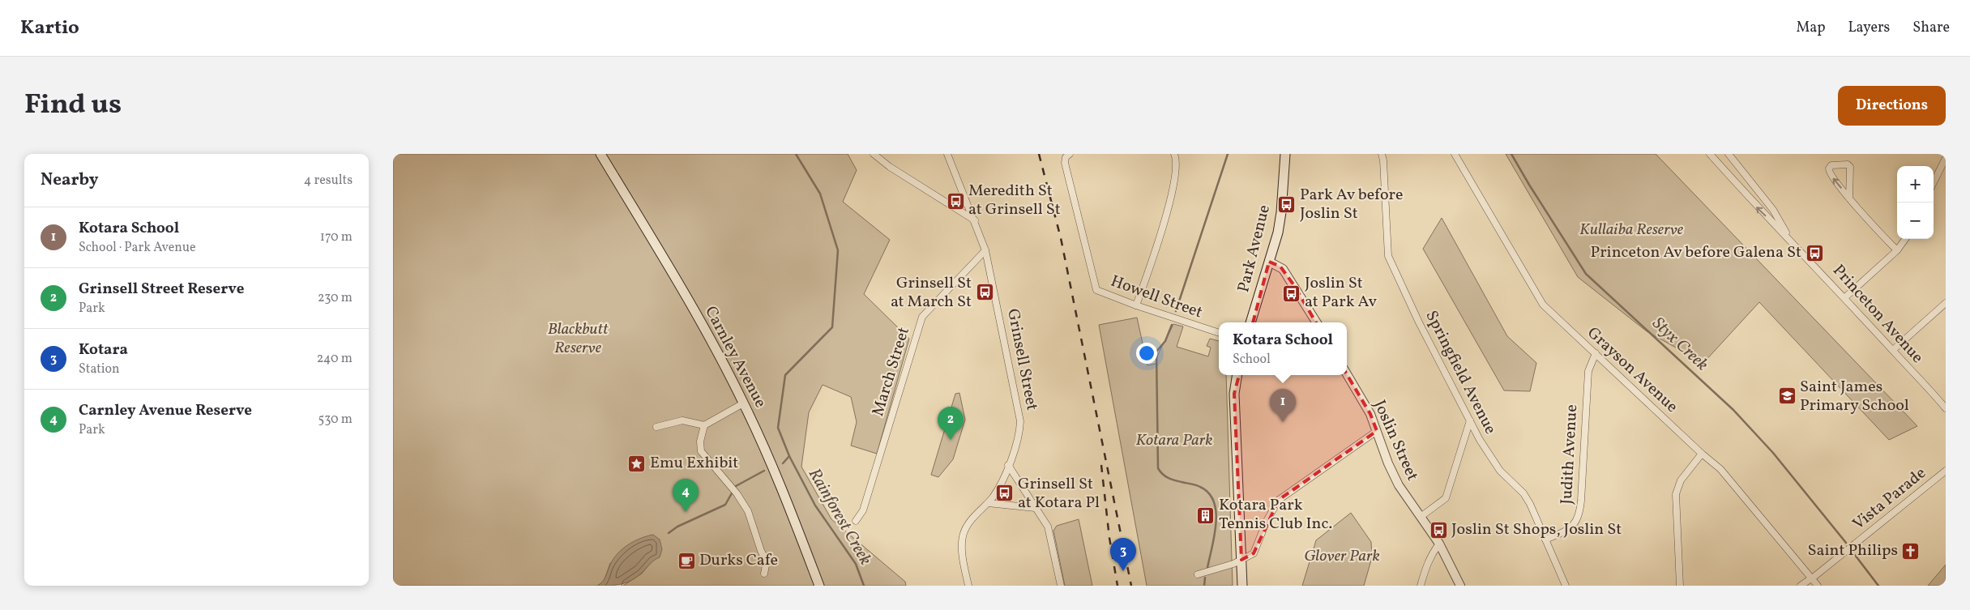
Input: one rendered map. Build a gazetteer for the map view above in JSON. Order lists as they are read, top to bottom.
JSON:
{
  "streets": {
    "main road": ["Park Avenue", "Carnley Avenue"],
    "street": [
      "Howell Street",
      "Princeton Avenue",
      "Grinsell Street",
      "Grayson Avenue",
      "March Street",
      "Springfield Avenue",
      "Joslin Street",
      "Judith Avenue",
      "Vista Parade"
    ]
  },
  "crossings": [
    ["Grinsell Street", "March Street"],
    ["Grayson Avenue", "Judith Avenue"],
    ["Grayson Avenue", "Vista Parade"],
    ["Springfield Avenue", "Judith Avenue"]
  ],
  "water": ["Styx Creek", "Rainforest Creek"],
  "parks": [
    "Kullaiba Reserve",
    "Blackbutt Reserve",
    "Kotara Park",
    "Glover Park"
  ],
  "places": {
    "bus stop": [
      "Meredith St at Grinsell St",
      "Park Av before Joslin St",
      "Princeton Av before Galena St",
      "Grinsell St at March St",
      "Joslin St at Park Av",
      "Grinsell St at Kotara Pl",
      "Joslin St Shops, Joslin St"
    ],
    "school or university": ["Saint James Primary School"],
    "place": ["Emu Exhibit"],
    "building": ["Kotara Park Tennis Club Inc."],
    "church": ["Saint Philips"],
    "cafe": ["Durks Cafe"]
  },
  "page": {
    "header": "Kartio",
    "nav": ["Map", "Layers", "Share"],
    "title": "Find us",
    "buttons": "Directions",
    "heading": ["Nearby", "4 results"],
    "map_buttons": ["+", "−"],
    "list": [
      {
        "mark": "1",
        "name": "Kotara School",
        "note": "School · Park Avenue",
        "value": "170 m"
      },
      {
        "mark": "2",
        "name": "Grinsell Street Reserve",
        "note": "Park",
        "value": "230 m"
      },
      {
        "mark": "3",
        "name": "Kotara",
        "note": "Station",
        "value": "240 m"
      },
      {
        "mark": "4",
        "name": "Carnley Avenue Reserve",
        "note": "Park",
        "value": "530 m"
      }
    ],
    "popup": ["Kotara School", "School"],
    "pins": [
      "1",
      "2",
      "4",
      "3"
    ]
  }
}
